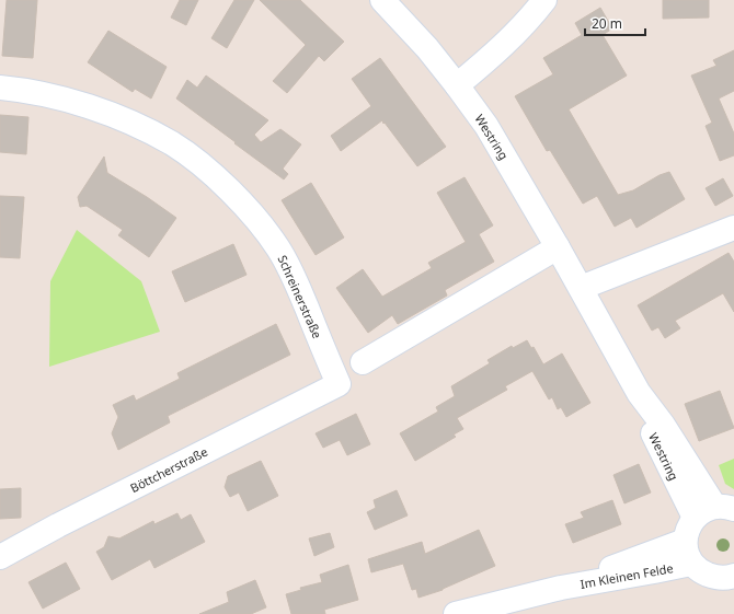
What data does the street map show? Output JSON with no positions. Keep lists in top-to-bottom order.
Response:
{
  "streets": {
    "street": [
      "Westring",
      "Schreinerstraße",
      "Böttcherstraße",
      "Im Kleinen Felde"
    ]
  },
  "crossings": [
    ["Schreinerstraße", "Böttcherstraße"]
  ],
  "scale_bar": "20 m"
}
